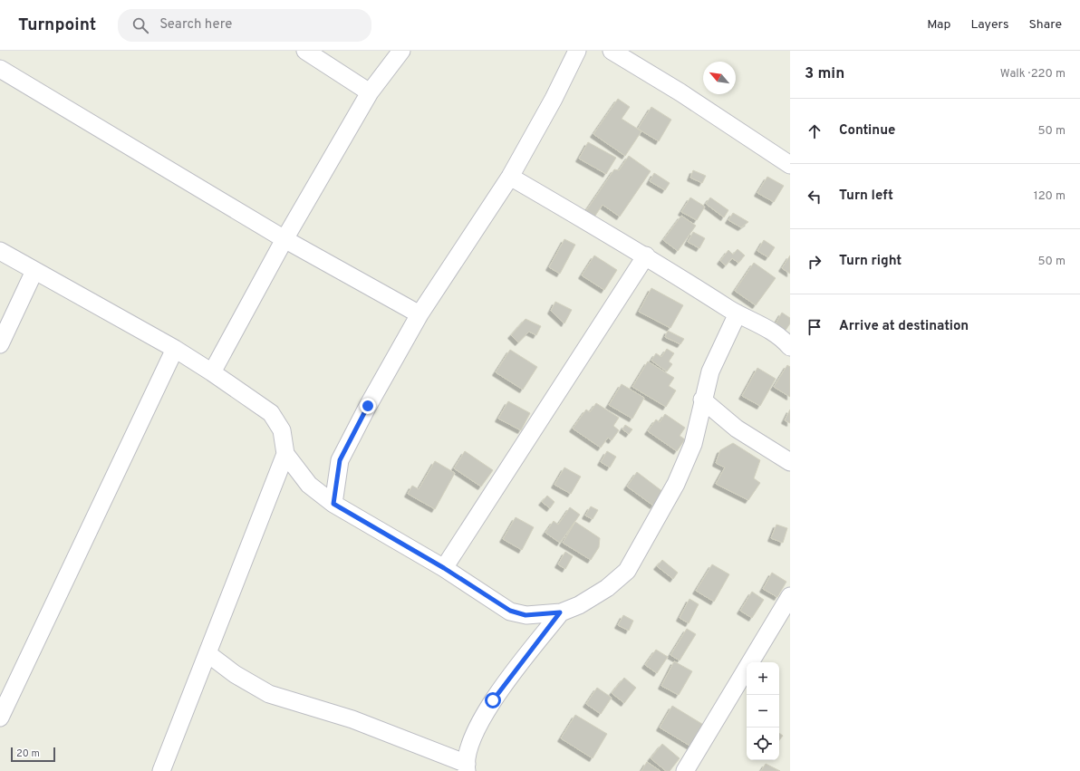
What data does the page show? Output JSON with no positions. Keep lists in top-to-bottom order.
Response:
{
  "scale_bar": "20 m",
  "north": "top left",
  "page": {
    "header": "Turnpoint",
    "search": "Search here",
    "nav": ["Map", "Layers", "Share"],
    "heading": ["3 min", "Walk · 220 m"],
    "list": [
      ["Continue", "50 m"],
      ["Turn left", "120 m"],
      ["Turn right", "50 m"],
      "Arrive at destination"
    ],
    "map_buttons": ["+", "−"],
    "scale": "20 m"
  }
}
